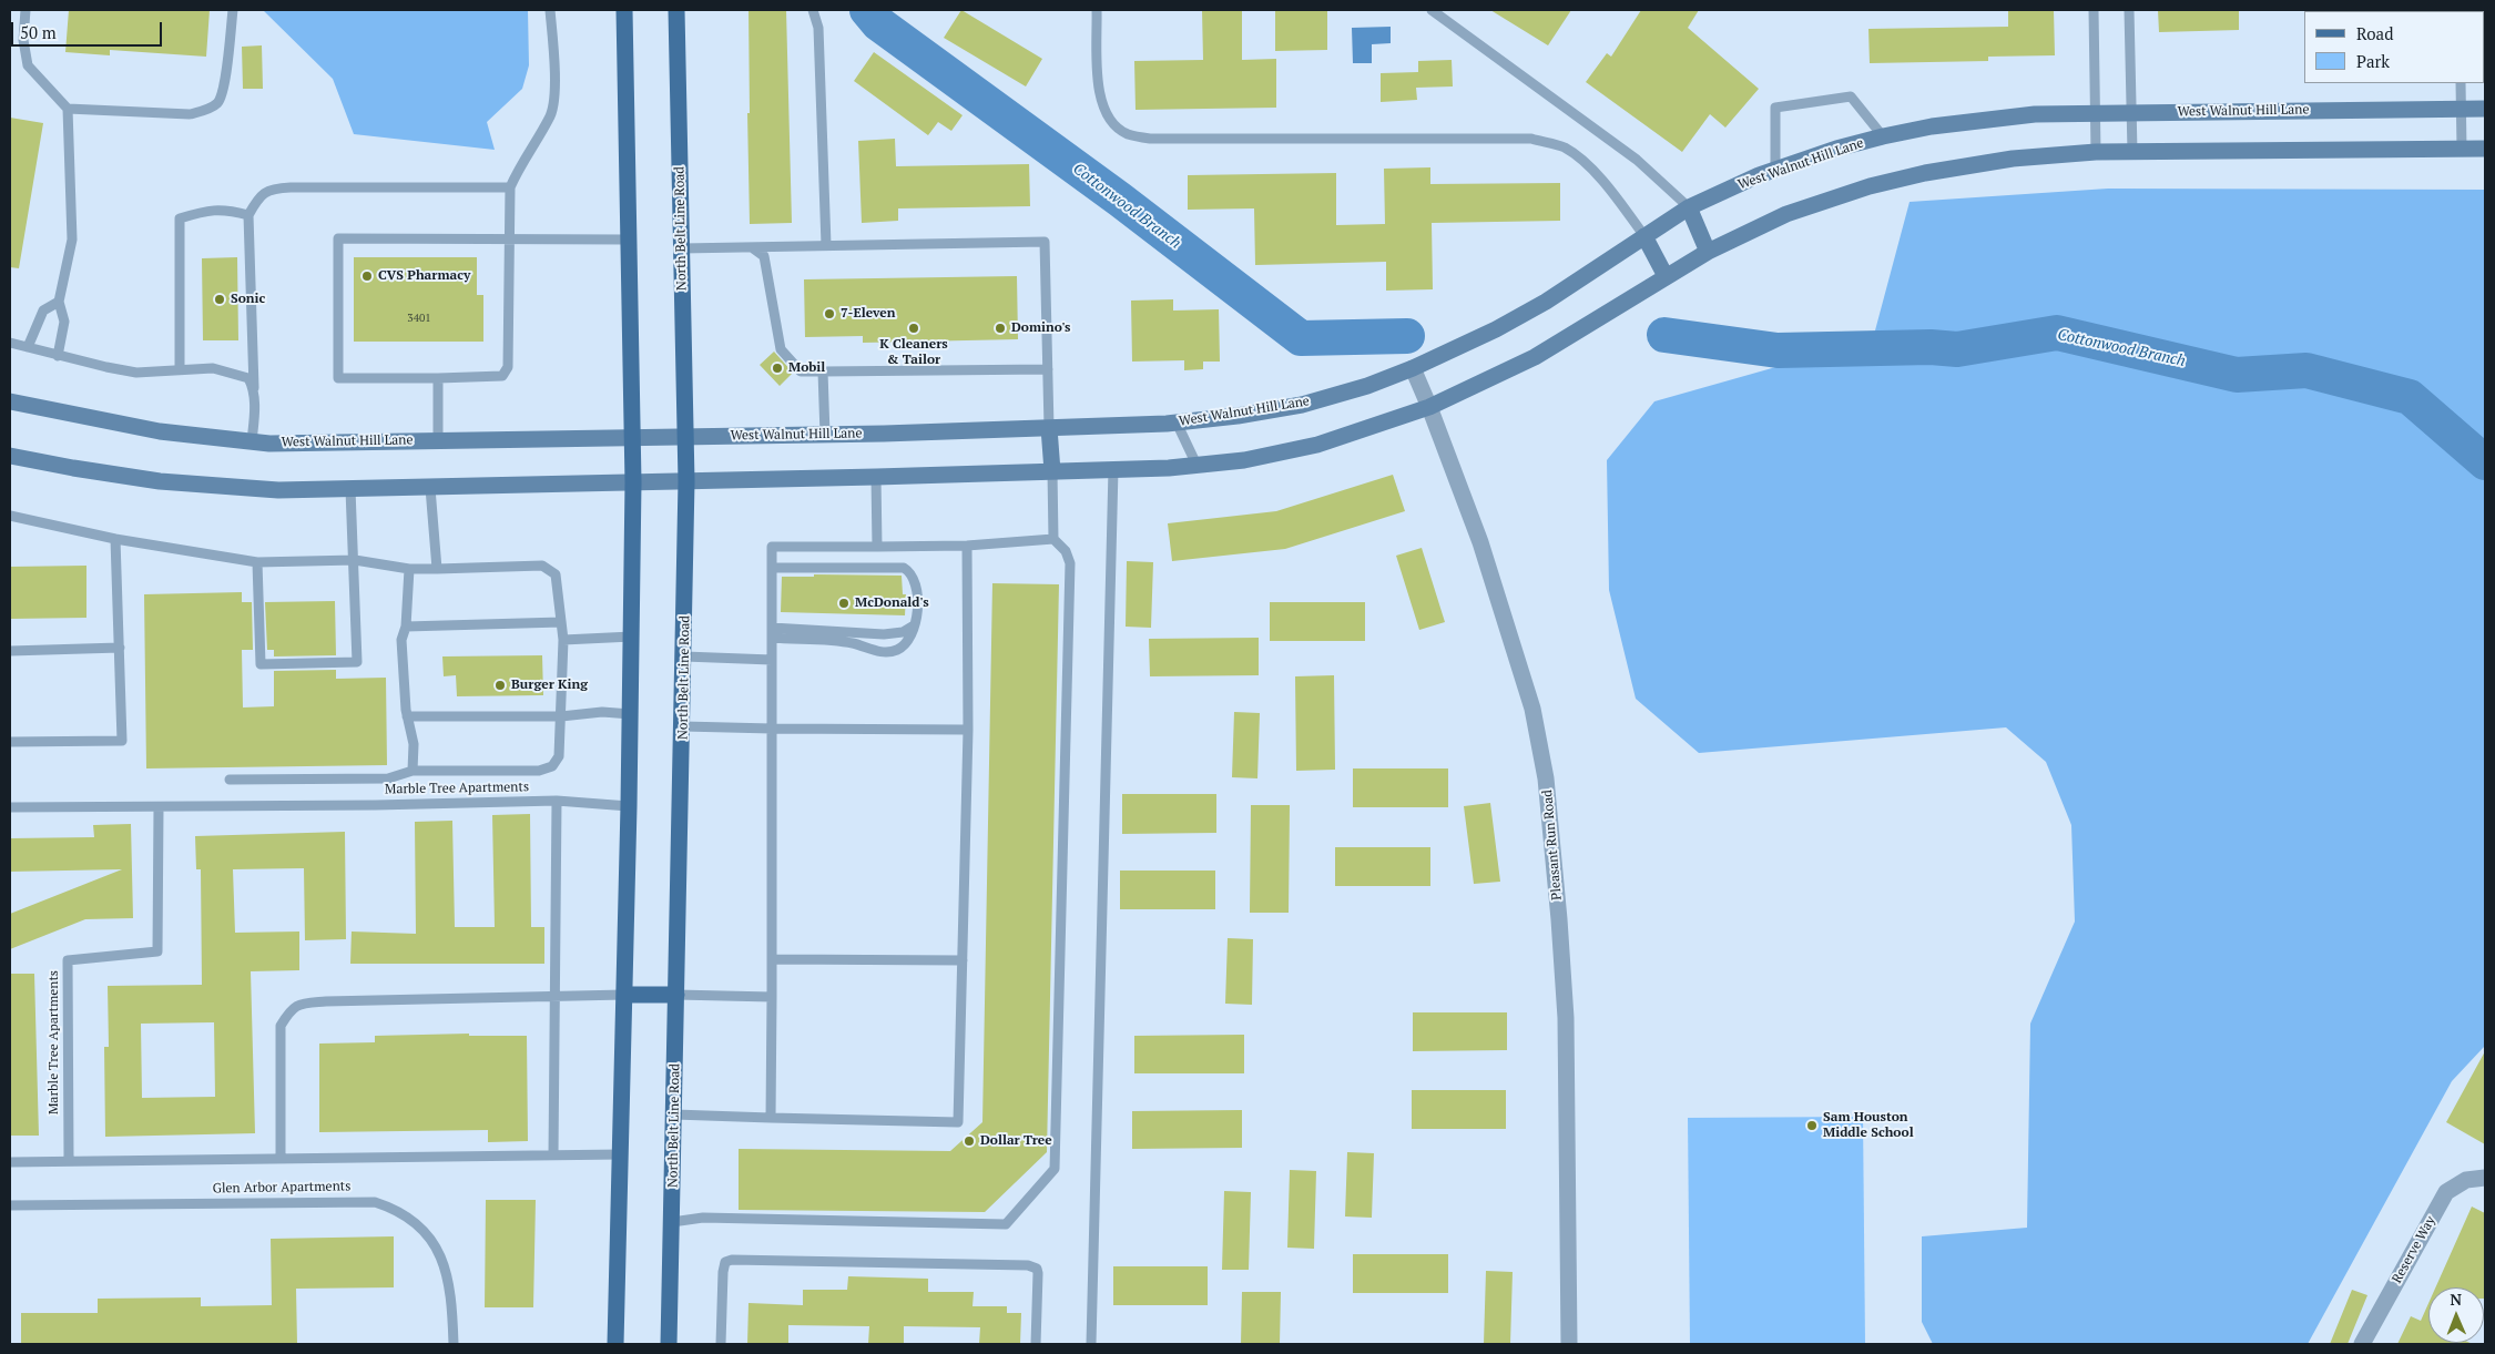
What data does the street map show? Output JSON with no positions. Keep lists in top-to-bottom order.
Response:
{
  "streets": {
    "main road": ["West Walnut Hill Lane", "North Belt Line Road"],
    "street": ["Pleasant Run Road", "Reserve Way"],
    "lane": ["Marble Tree Apartments", "Glen Arbor Apartments"]
  },
  "crossings": [
    ["West Walnut Hill Lane", "North Belt Line Road"],
    ["West Walnut Hill Lane", "Pleasant Run Road"]
  ],
  "water": ["Cottonwood Branch"],
  "places": [
    "CVS Pharmacy",
    "Sonic",
    "7-Eleven",
    "K Cleaners & Tailor",
    "Domino's",
    "Mobil",
    "McDonald's",
    "Burger King",
    "Sam Houston Middle School",
    "Dollar Tree"
  ],
  "house_numbers": ["3401"],
  "legend": ["Road", "Park"],
  "scale_bar": "50 m",
  "north": "top"
}
